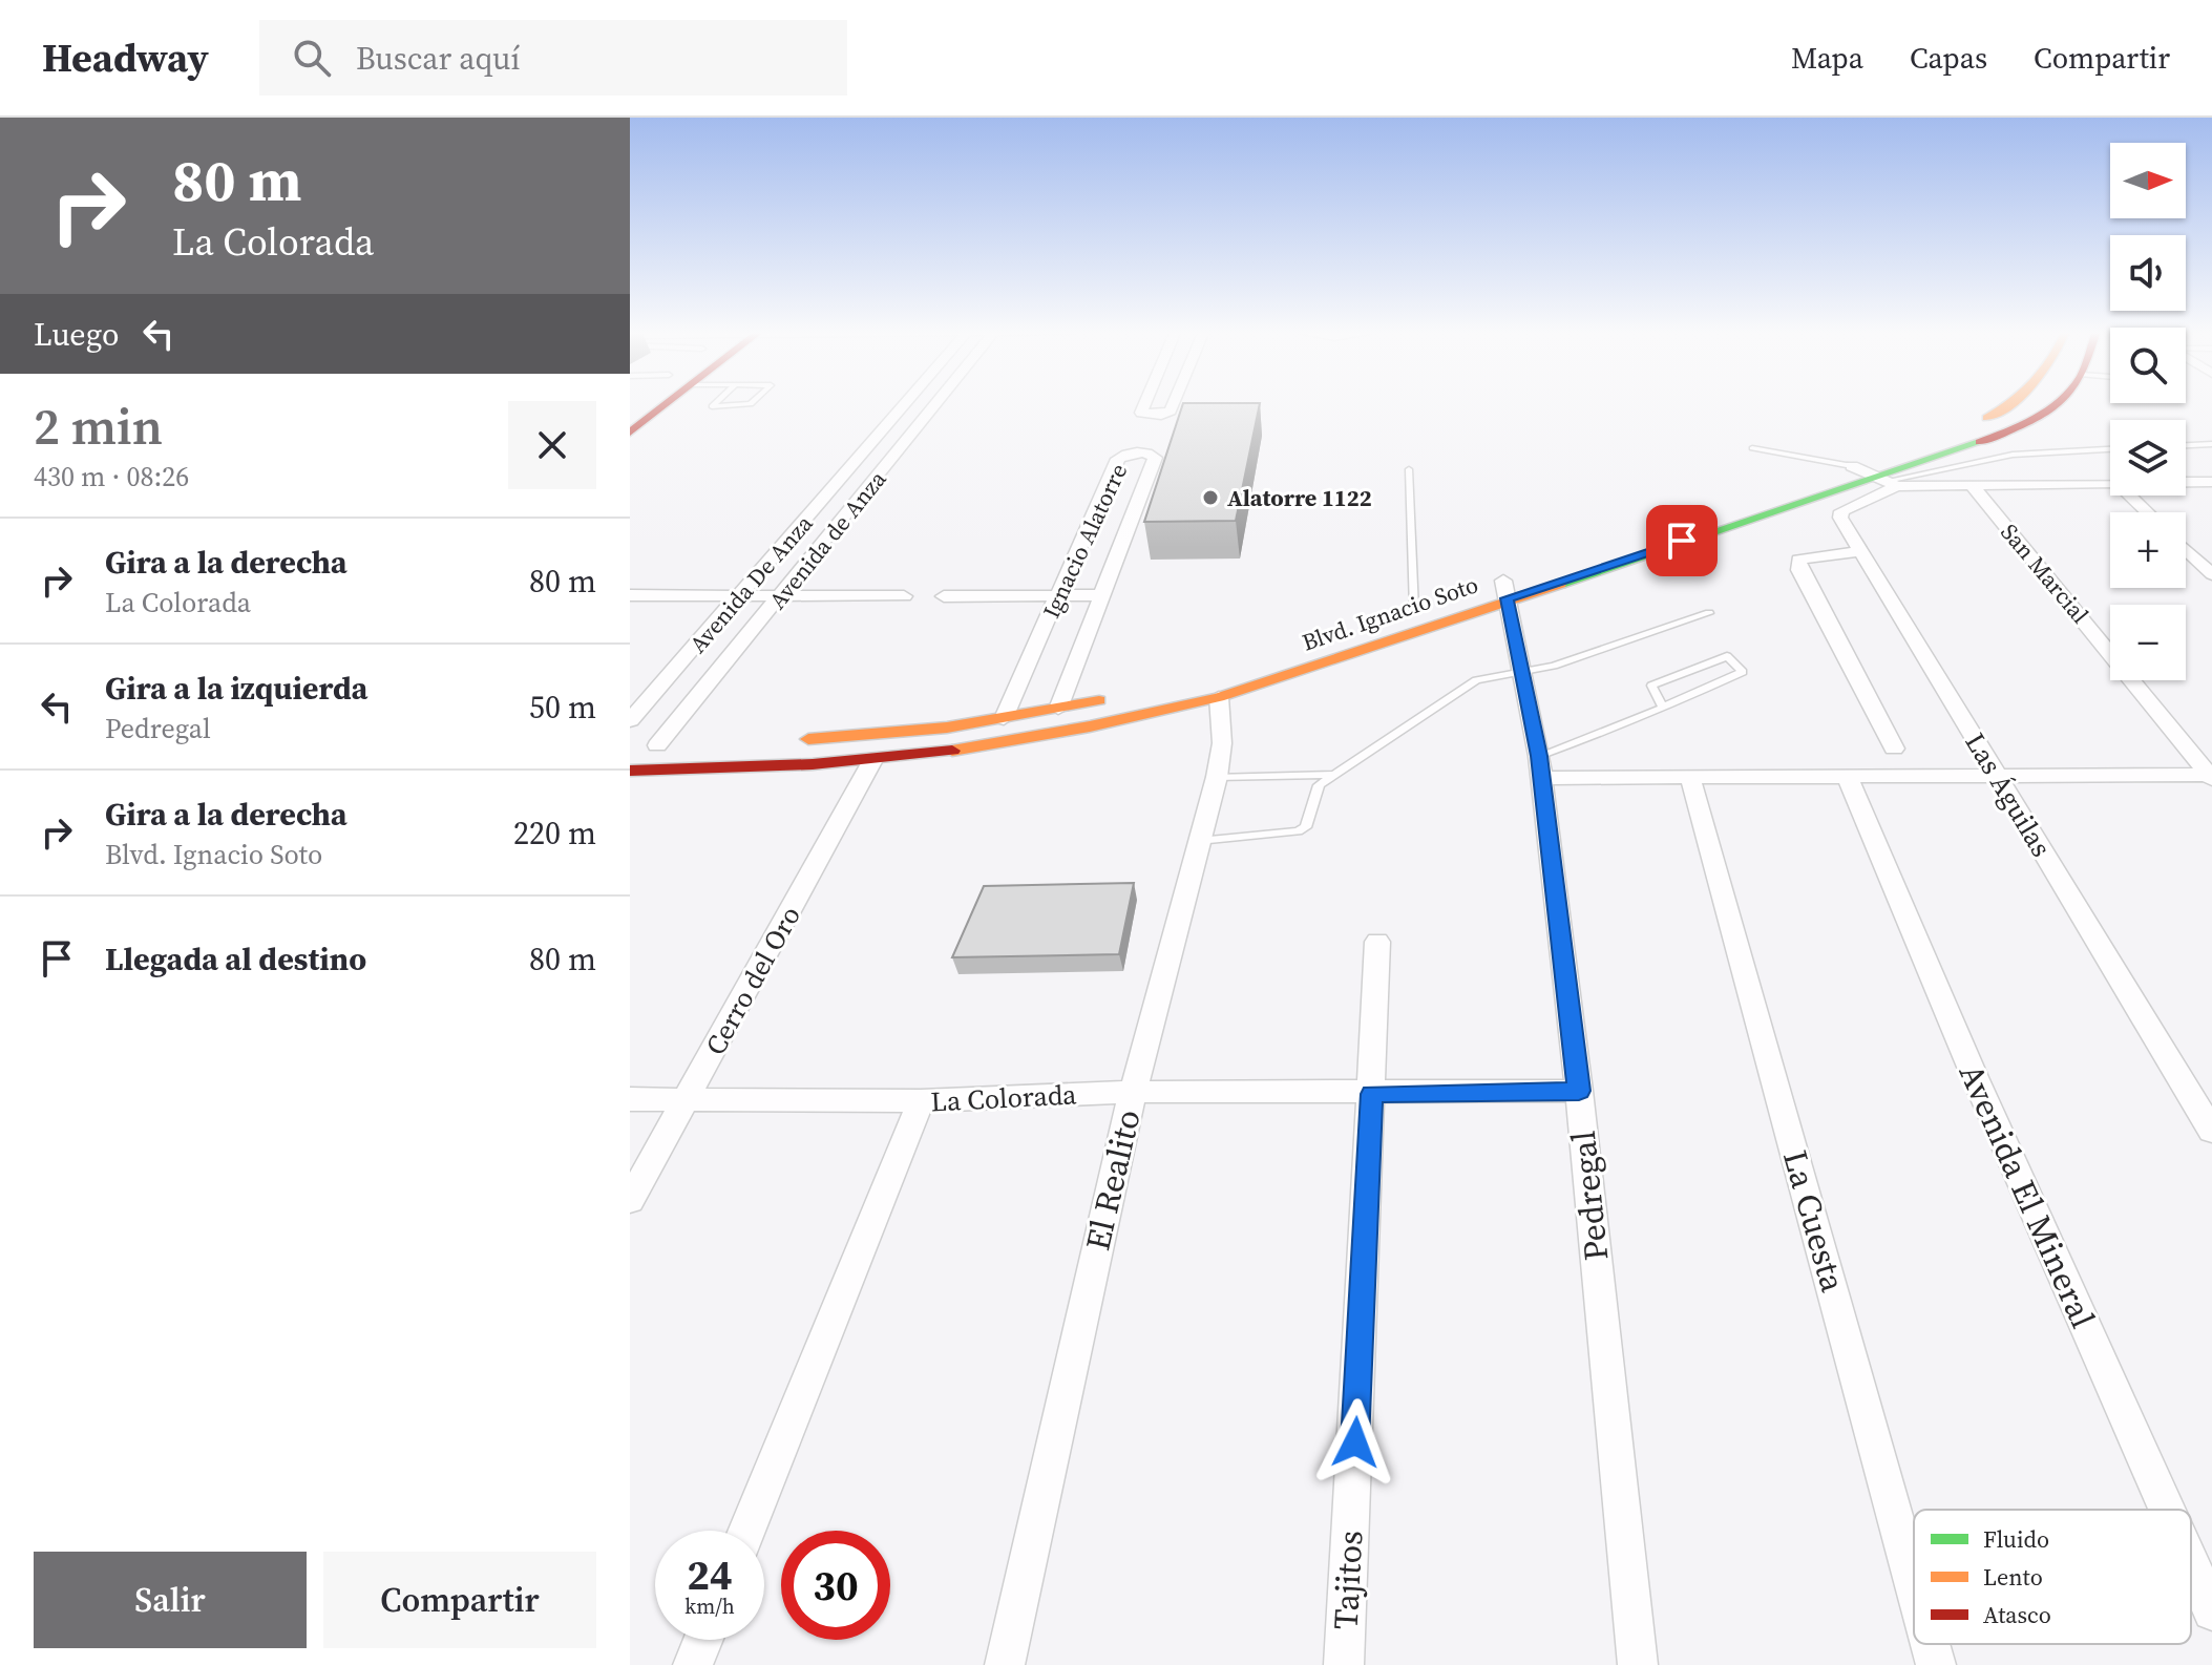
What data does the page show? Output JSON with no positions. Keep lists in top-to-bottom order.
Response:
{
  "streets": {
    "main road": ["Blvd. Ignacio Soto"],
    "street": [
      "Avenida de Anza",
      "Ignacio Alatorre",
      "San Marcial",
      "Avenida De Anza",
      "Las Águilas",
      "Cerro del Oro",
      "La Colorada",
      "El Realito",
      "Pedregal",
      "Avenida El Mineral",
      "La Cuesta",
      "Tajitos"
    ]
  },
  "crossings": [
    ["Blvd. Ignacio Soto", "Las Águilas"],
    ["Blvd. Ignacio Soto", "Cerro del Oro"],
    ["Blvd. Ignacio Soto", "El Realito"],
    ["Blvd. Ignacio Soto", "Pedregal"],
    ["Cerro del Oro", "La Colorada"],
    ["La Colorada", "El Realito"],
    ["La Colorada", "Pedregal"],
    ["La Colorada", "Tajitos"]
  ],
  "places": ["Alatorre 1122"],
  "legend": ["Fluido", "Lento", "Atasco"],
  "north": "right",
  "page": {
    "header": "Headway",
    "search": "Buscar aquí",
    "nav": ["Mapa", "Capas", "Compartir"],
    "turn": ["80 m", "La Colorada"],
    "map_buttons": ["+", "−"],
    "then": "Luego",
    "heading": ["2 min", "430 m · 08:26"],
    "list": [
      {
        "name": "Gira a la derecha",
        "note": "La Colorada",
        "value": "80 m"
      },
      {
        "name": "Gira a la izquierda",
        "note": "Pedregal",
        "value": "50 m"
      },
      {
        "name": "Gira a la derecha",
        "note": "Blvd. Ignacio Soto",
        "value": "220 m"
      },
      {
        "name": "Llegada al destino",
        "value": "80 m"
      }
    ],
    "speed": "24 km/h",
    "limit": "30",
    "buttons": ["Salir", "Compartir"]
  }
}
